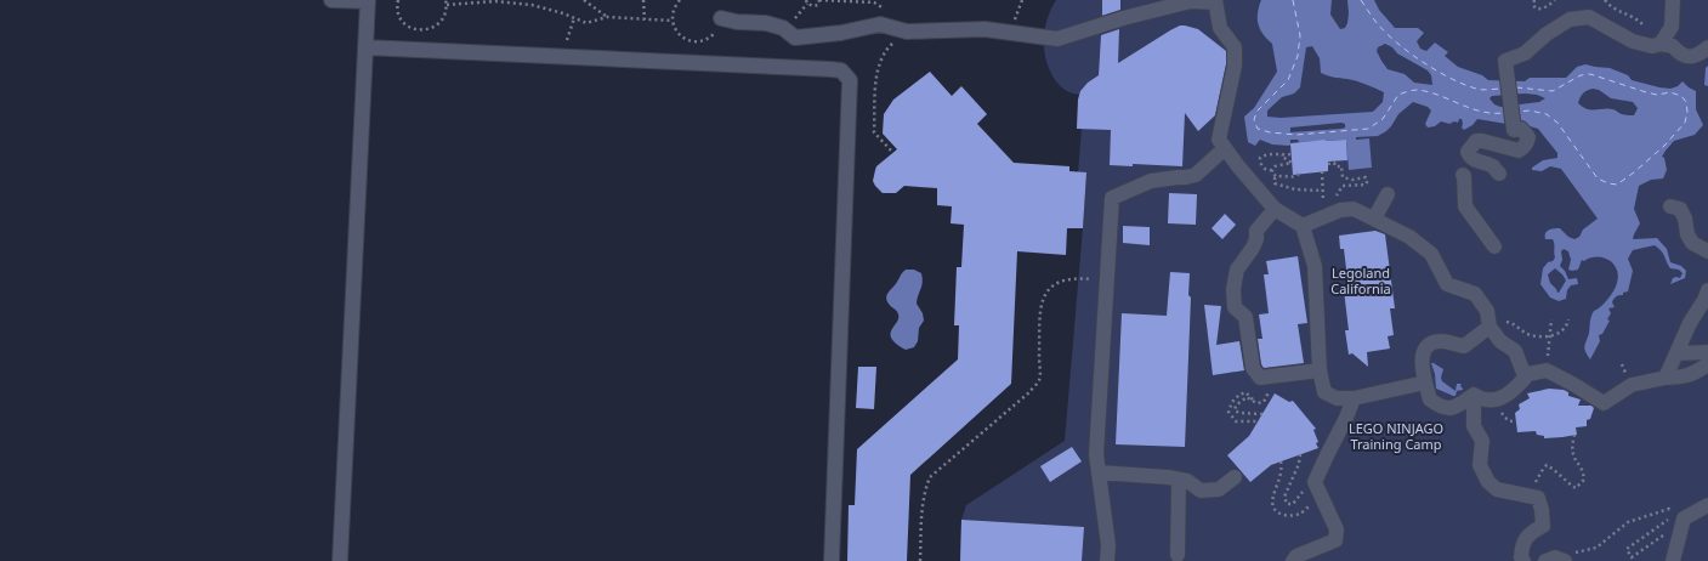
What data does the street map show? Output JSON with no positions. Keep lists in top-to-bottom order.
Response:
{
  "parks": ["Legoland California", "LEGO NINJAGO Training Camp"]
}
